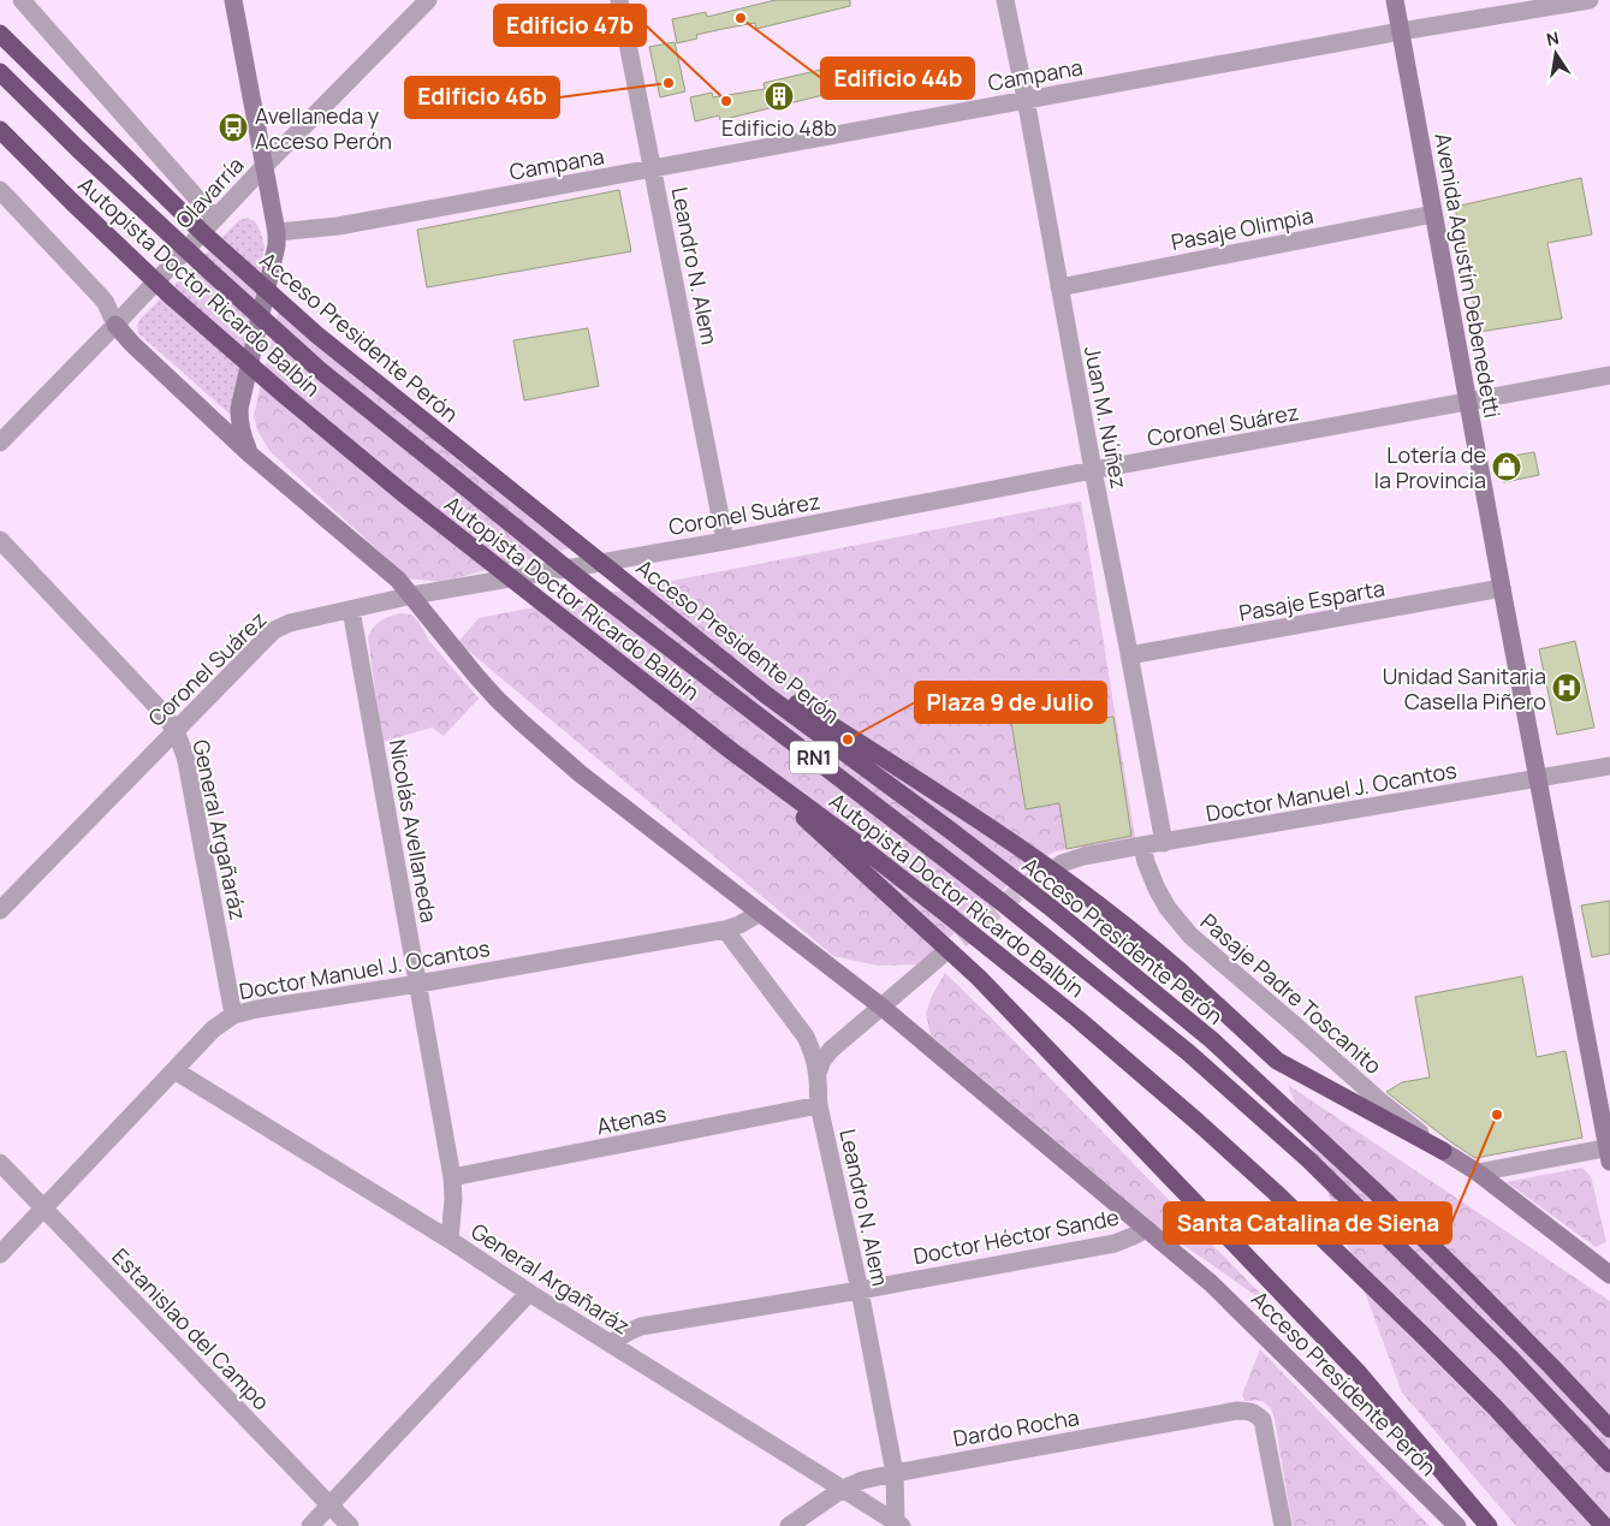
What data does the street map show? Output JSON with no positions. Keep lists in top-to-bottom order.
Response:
{
  "streets": {
    "highway": ["Autopista Doctor Ricardo Balbín", "Acceso Presidente Perón", "RN1"],
    "main road": ["Avenida Agustín Debenedetti"],
    "street": [
      "Campana",
      "Olavarría",
      "Pasaje Olimpia",
      "Leandro N. Alem",
      "Juan M. Núñez",
      "Coronel Suárez",
      "Pasaje Esparta",
      "Doctor Manuel J. Ocantos",
      "General Argañaráz",
      "Nicolás Avellaneda",
      "Pasaje Padre Toscanito",
      "Atenas",
      "Doctor Héctor Sande",
      "Estanislao del Campo",
      "Dardo Rocha"
    ]
  },
  "crossings": [
    ["Campana", "Leandro N. Alem"],
    ["Campana", "Avenida Agustín Debenedetti"],
    ["Campana", "Juan M. Núñez"],
    ["Olavarría", "Acceso Presidente Perón"],
    ["Pasaje Olimpia", "Avenida Agustín Debenedetti"],
    ["Pasaje Olimpia", "Juan M. Núñez"],
    ["Leandro N. Alem", "Coronel Suárez"],
    ["Leandro N. Alem", "Doctor Manuel J. Ocantos"],
    ["Leandro N. Alem", "General Argañaráz"],
    ["Leandro N. Alem", "Atenas"],
    ["Leandro N. Alem", "Doctor Héctor Sande"],
    ["Leandro N. Alem", "Dardo Rocha"],
    ["Avenida Agustín Debenedetti", "Coronel Suárez"],
    ["Avenida Agustín Debenedetti", "Pasaje Esparta"],
    ["Avenida Agustín Debenedetti", "Doctor Manuel J. Ocantos"],
    ["Acceso Presidente Perón", "Coronel Suárez"],
    ["Acceso Presidente Perón", "Doctor Manuel J. Ocantos"],
    ["Acceso Presidente Perón", "Doctor Héctor Sande"],
    ["Juan M. Núñez", "Coronel Suárez"],
    ["Juan M. Núñez", "Pasaje Esparta"],
    ["Juan M. Núñez", "Doctor Manuel J. Ocantos"],
    ["Coronel Suárez", "General Argañaráz"],
    ["Coronel Suárez", "Nicolás Avellaneda"],
    ["Doctor Manuel J. Ocantos", "General Argañaráz"],
    ["Doctor Manuel J. Ocantos", "Nicolás Avellaneda"],
    ["Doctor Manuel J. Ocantos", "Pasaje Padre Toscanito"],
    ["Doctor Manuel J. Ocantos", "Estanislao del Campo"],
    ["General Argañaráz", "Nicolás Avellaneda"],
    ["General Argañaráz", "Doctor Héctor Sande"],
    ["General Argañaráz", "Dardo Rocha"],
    ["Nicolás Avellaneda", "Atenas"]
  ],
  "places": {
    "other": [
      "Edificio 44b",
      "Edificio 46b",
      "Edificio 47b",
      "Plaza 9 de Julio",
      "Santa Catalina de Siena"
    ],
    "building": ["Edificio 48b"],
    "bus stop": ["Avellaneda y Acceso Perón"],
    "shop": ["Lotería de la Provincia"],
    "hospital": ["Unidad Sanitaria Casella Piñero"]
  },
  "north": "top"
}
